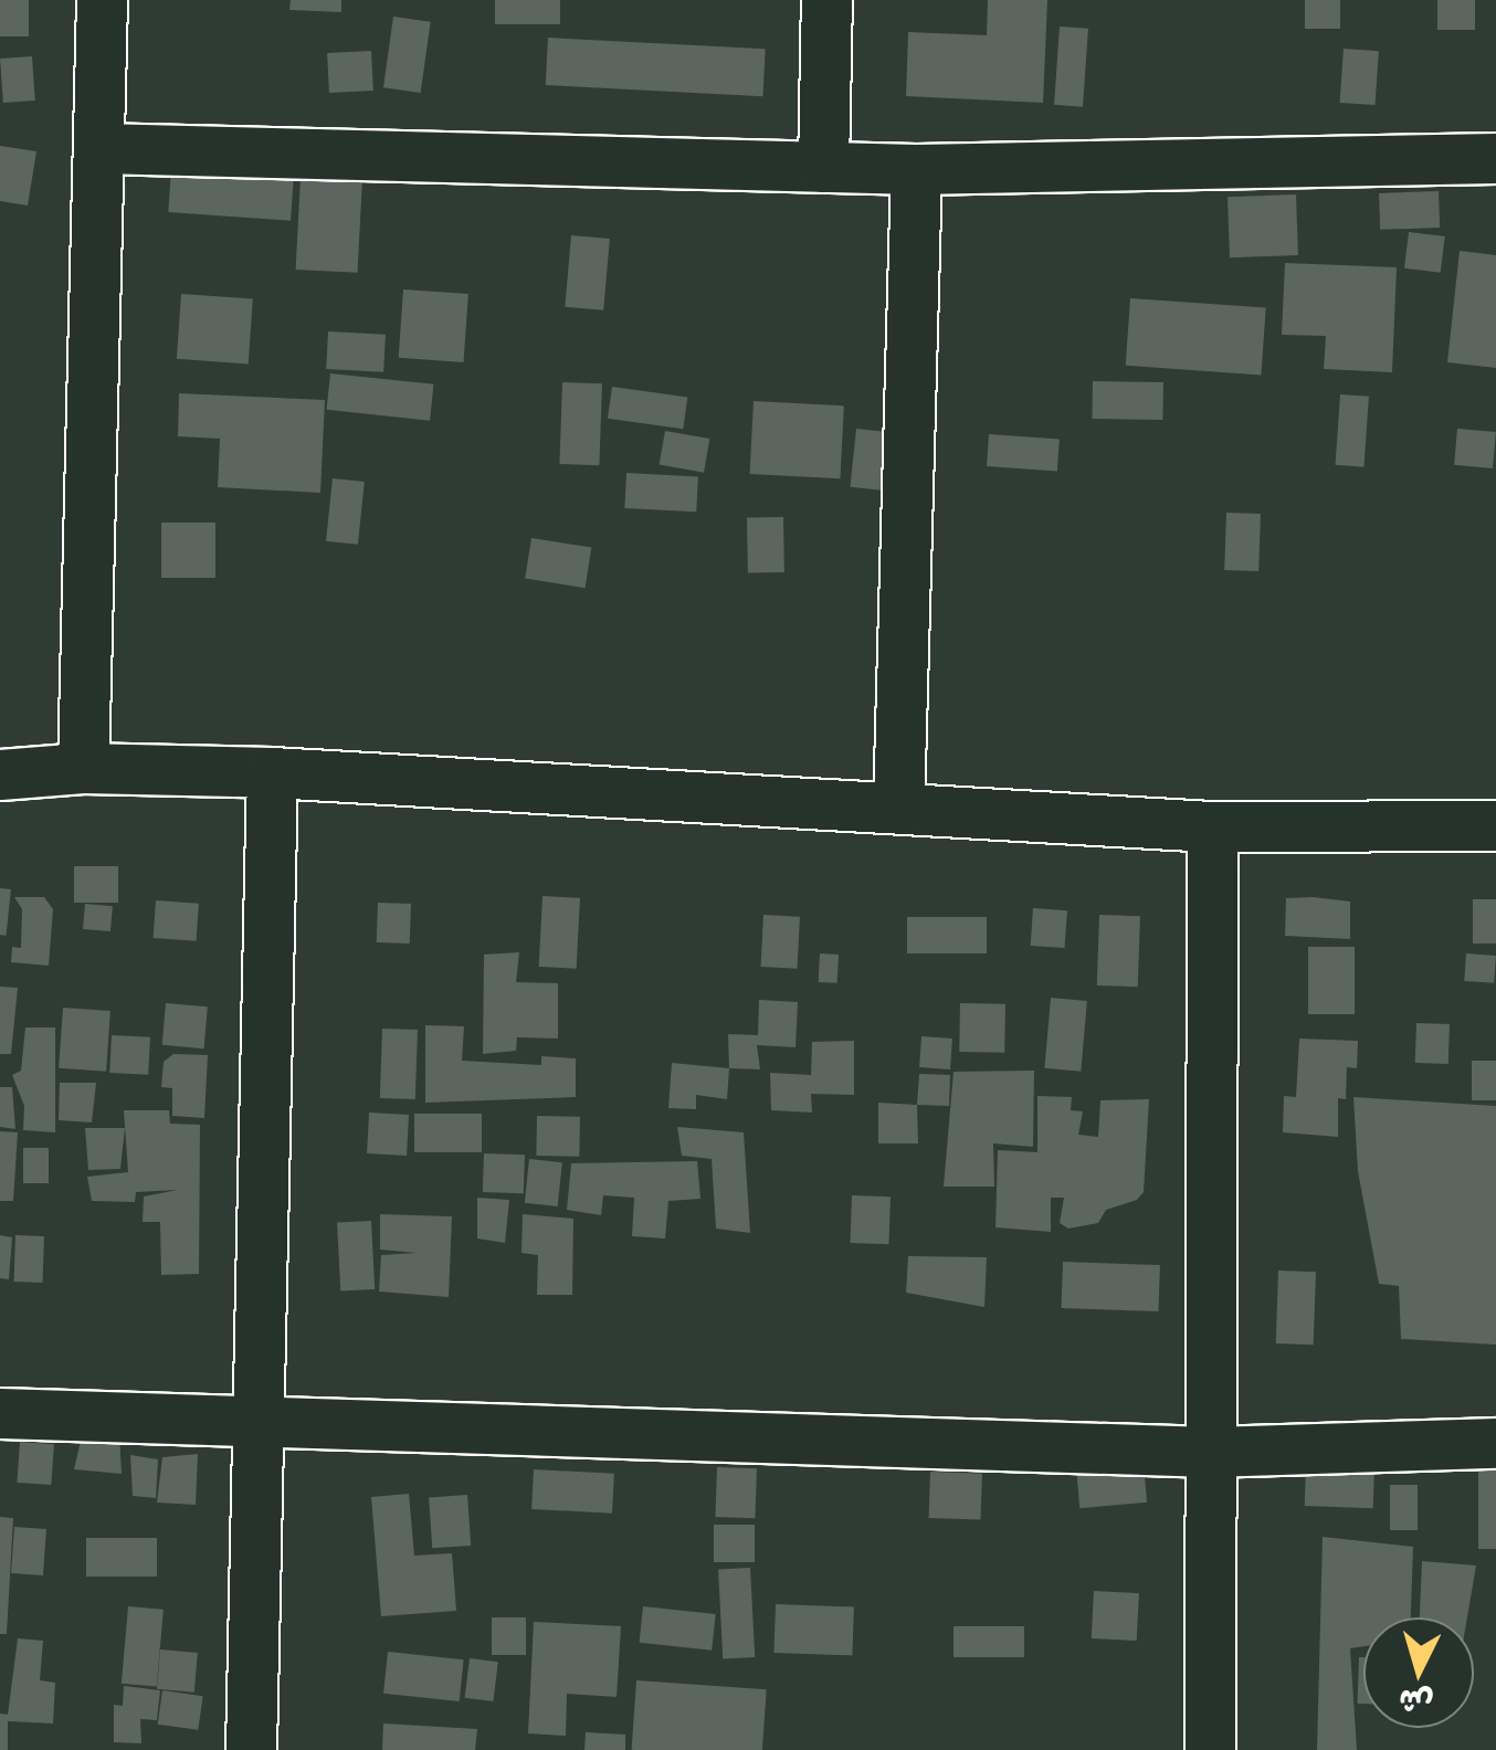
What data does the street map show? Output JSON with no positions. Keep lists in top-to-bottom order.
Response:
{
  "north": "bottom"
}
